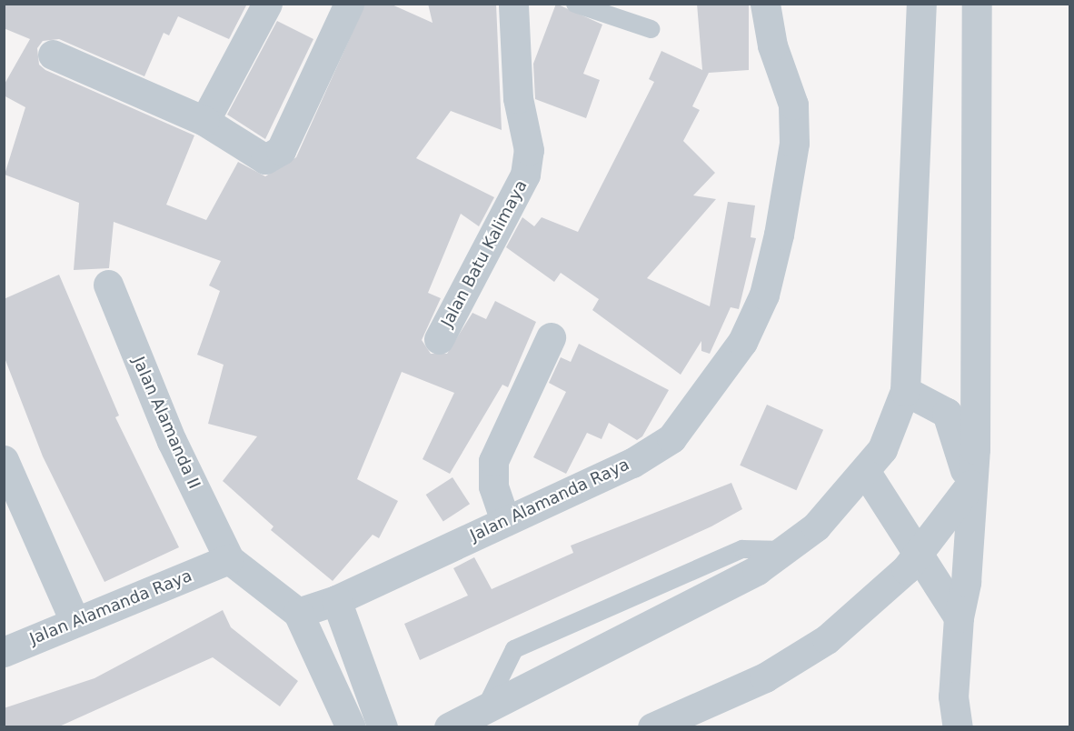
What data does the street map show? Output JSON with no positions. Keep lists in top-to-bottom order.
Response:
{
  "streets": {
    "street": ["Jalan Batu Kalimaya", "Jalan Alamanda II", "Jalan Alamanda Raya"]
  },
  "crossings": [
    ["Jalan Alamanda II", "Jalan Alamanda Raya"]
  ]
}
